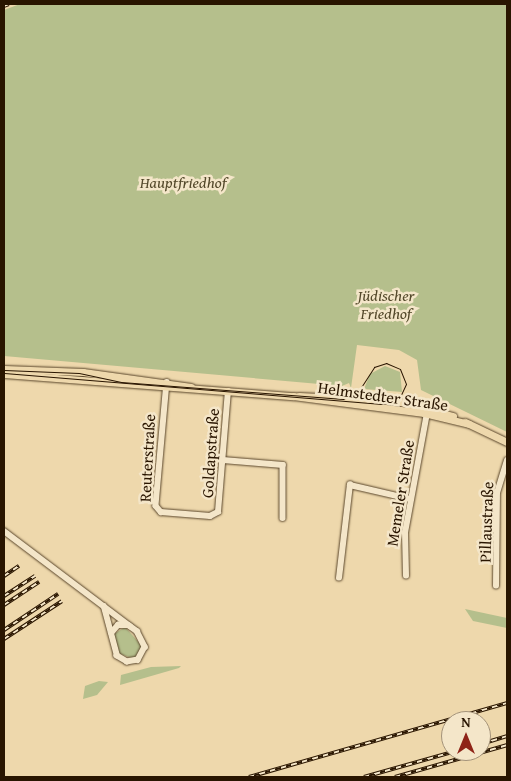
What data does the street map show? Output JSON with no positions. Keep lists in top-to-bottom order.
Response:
{
  "streets": {
    "main road": ["Helmstedter Straße"],
    "street": [
      "Goldapstraße",
      "Reuterstraße",
      "Memeler Straße",
      "Pillaustraße"
    ]
  },
  "crossings": [
    ["Helmstedter Straße", "Goldapstraße"],
    ["Helmstedter Straße", "Reuterstraße"],
    ["Helmstedter Straße", "Memeler Straße"],
    ["Goldapstraße", "Reuterstraße"]
  ],
  "parks": ["Hauptfriedhof", "Jüdischer Friedhof"],
  "north": "top"
}
